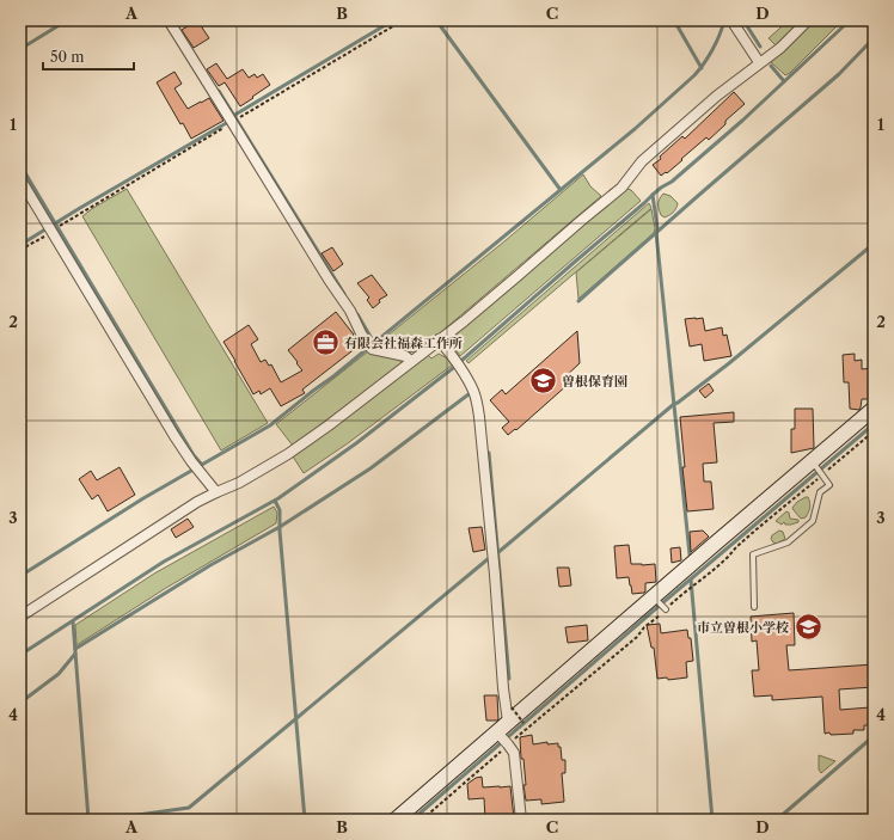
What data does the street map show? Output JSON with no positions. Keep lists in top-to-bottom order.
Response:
{
  "places": {
    "office": ["有限会社福森工作所"],
    "school or university": ["曽根保育園", "市立曽根小学校"]
  },
  "scale_bar": "50 m",
  "grid": {
    "columns": [
      "A",
      "B",
      "C",
      "D"
    ],
    "rows": [
      "1",
      "2",
      "3",
      "4"
    ]
  }
}
